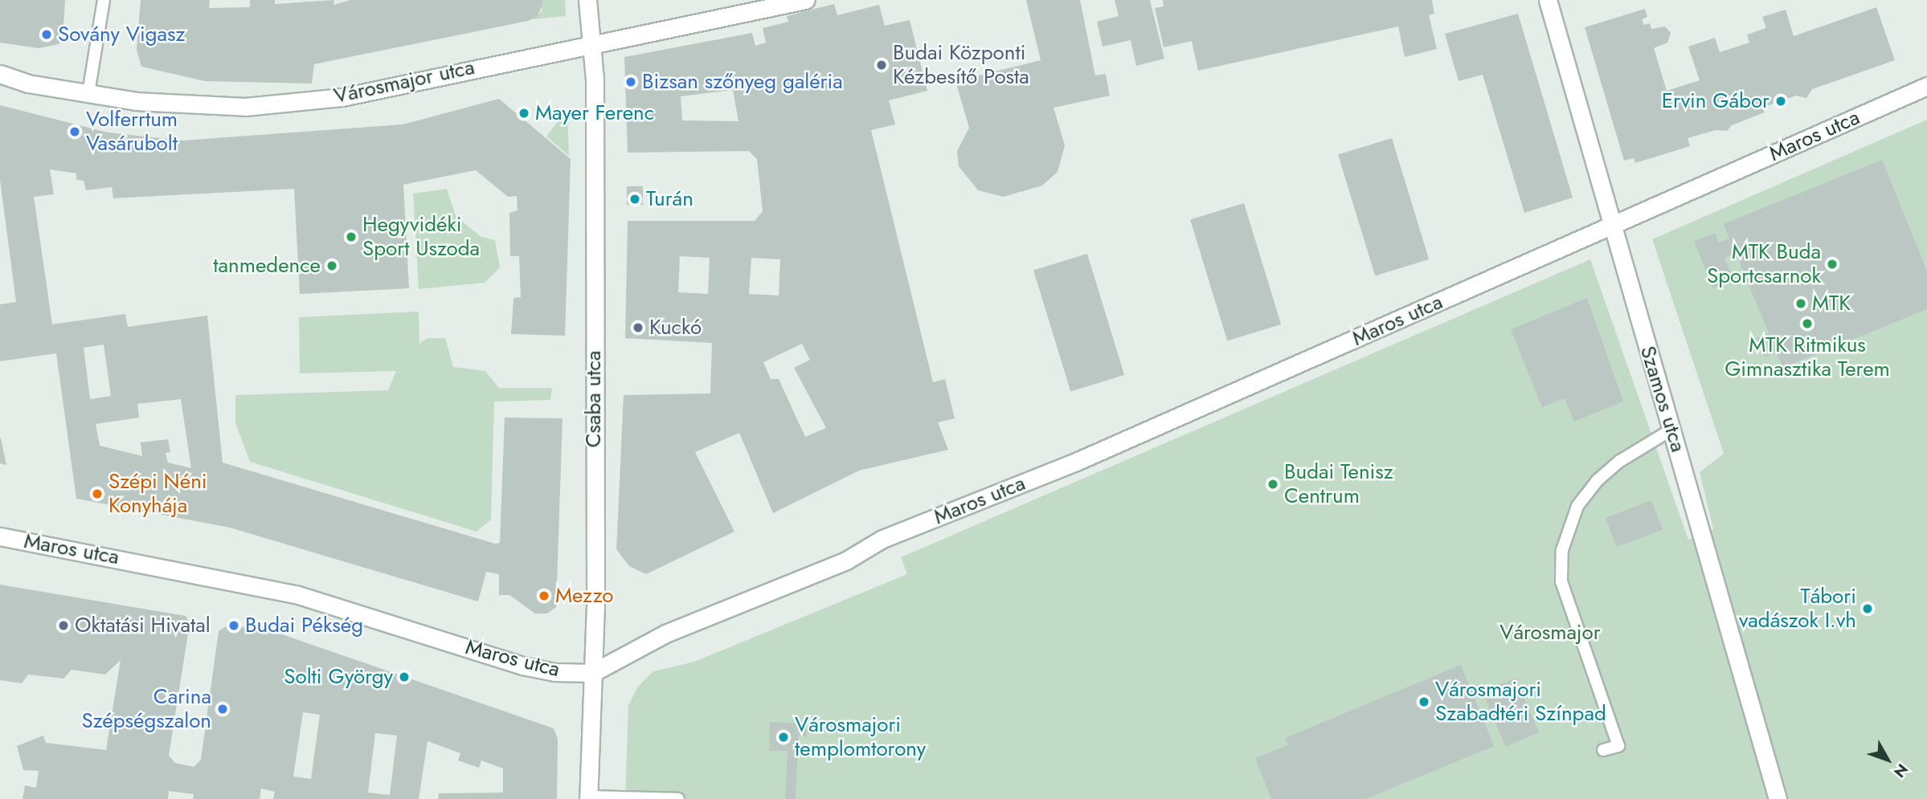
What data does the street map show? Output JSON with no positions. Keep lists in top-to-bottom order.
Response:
{
  "streets": {
    "street": [
      "Városmajor utca",
      "Maros utca",
      "Csaba utca",
      "Szamos utca"
    ]
  },
  "crossings": [
    ["Városmajor utca", "Csaba utca"],
    ["Maros utca", "Csaba utca"],
    ["Maros utca", "Szamos utca"]
  ],
  "parks": ["Városmajor"],
  "places": [
    "Sovány Vigasz",
    "Budai Központi Kézbesítő Posta",
    "Bizsan szőnyeg galéria",
    "Ervin Gábor",
    "Mayer Ferenc",
    "Volferrtum Vasárubolt",
    "Turán",
    "Hegyvidéki Sport Uszoda",
    "MTK Buda Sportcsarnok",
    "tanmedence",
    "MTK",
    "MTK Ritmikus Gimnasztika Terem",
    "Kuckó",
    "Budai Tenisz Centrum",
    "Szépi Néni Konyhája",
    "Mezzo",
    "Tábori vadászok I.vh",
    "Oktatási Hivatal",
    "Budai Pékség",
    "Solti György",
    "Városmajori Szabadtéri Színpad",
    "Carina Szépségszalon",
    "Városmajori templomtorony"
  ],
  "north": "bottom right"
}
